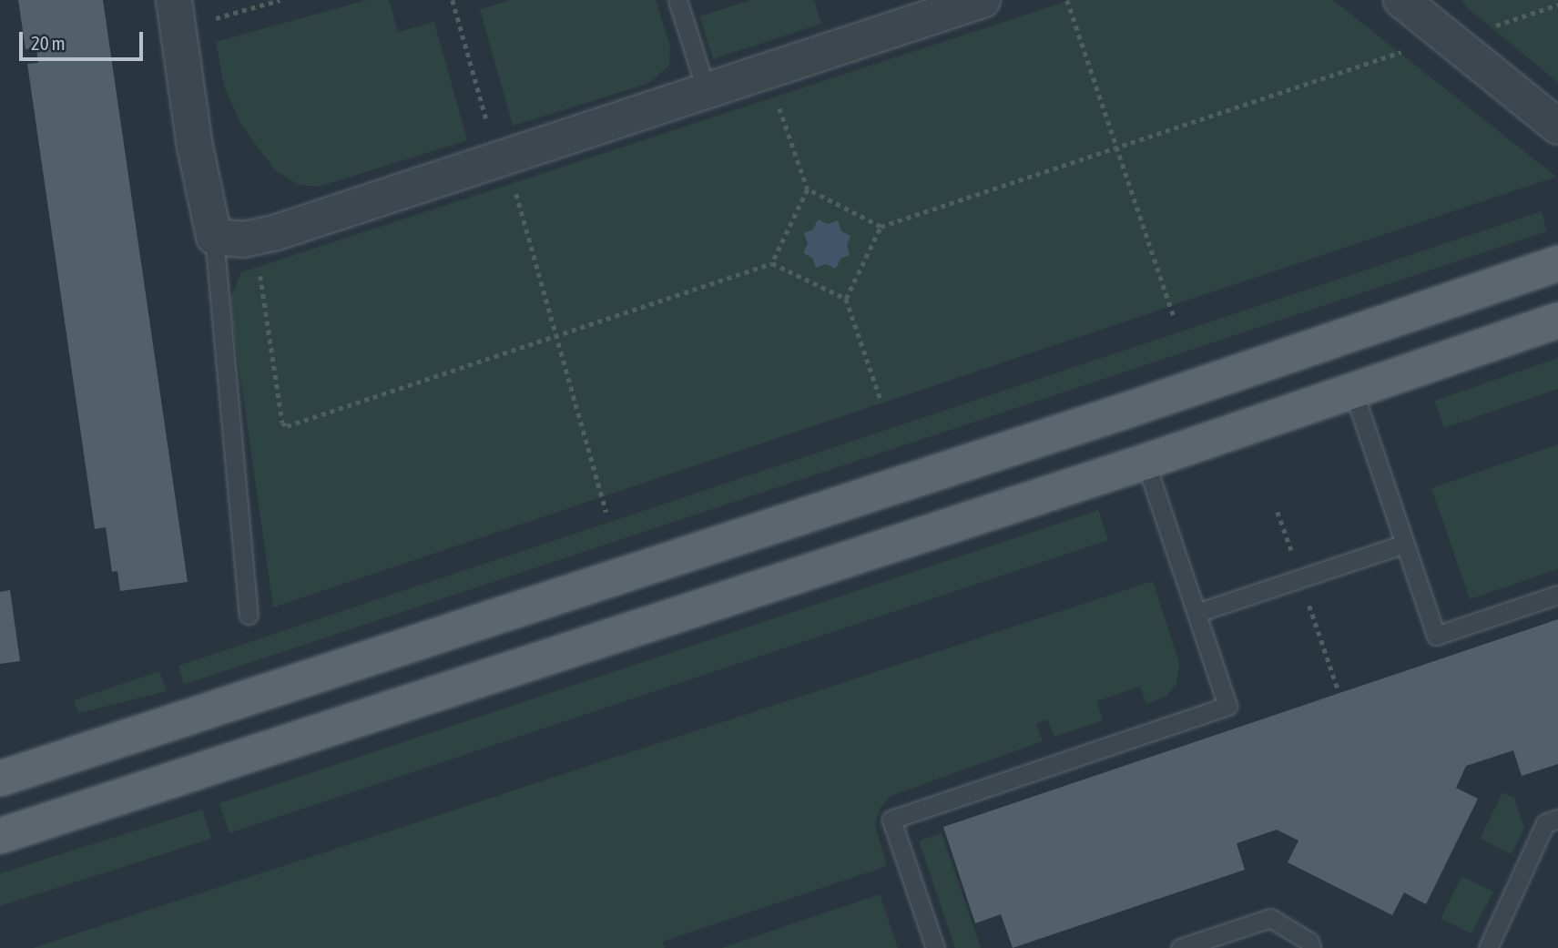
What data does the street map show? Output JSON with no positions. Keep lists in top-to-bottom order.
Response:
{
  "scale_bar": "20 m"
}
